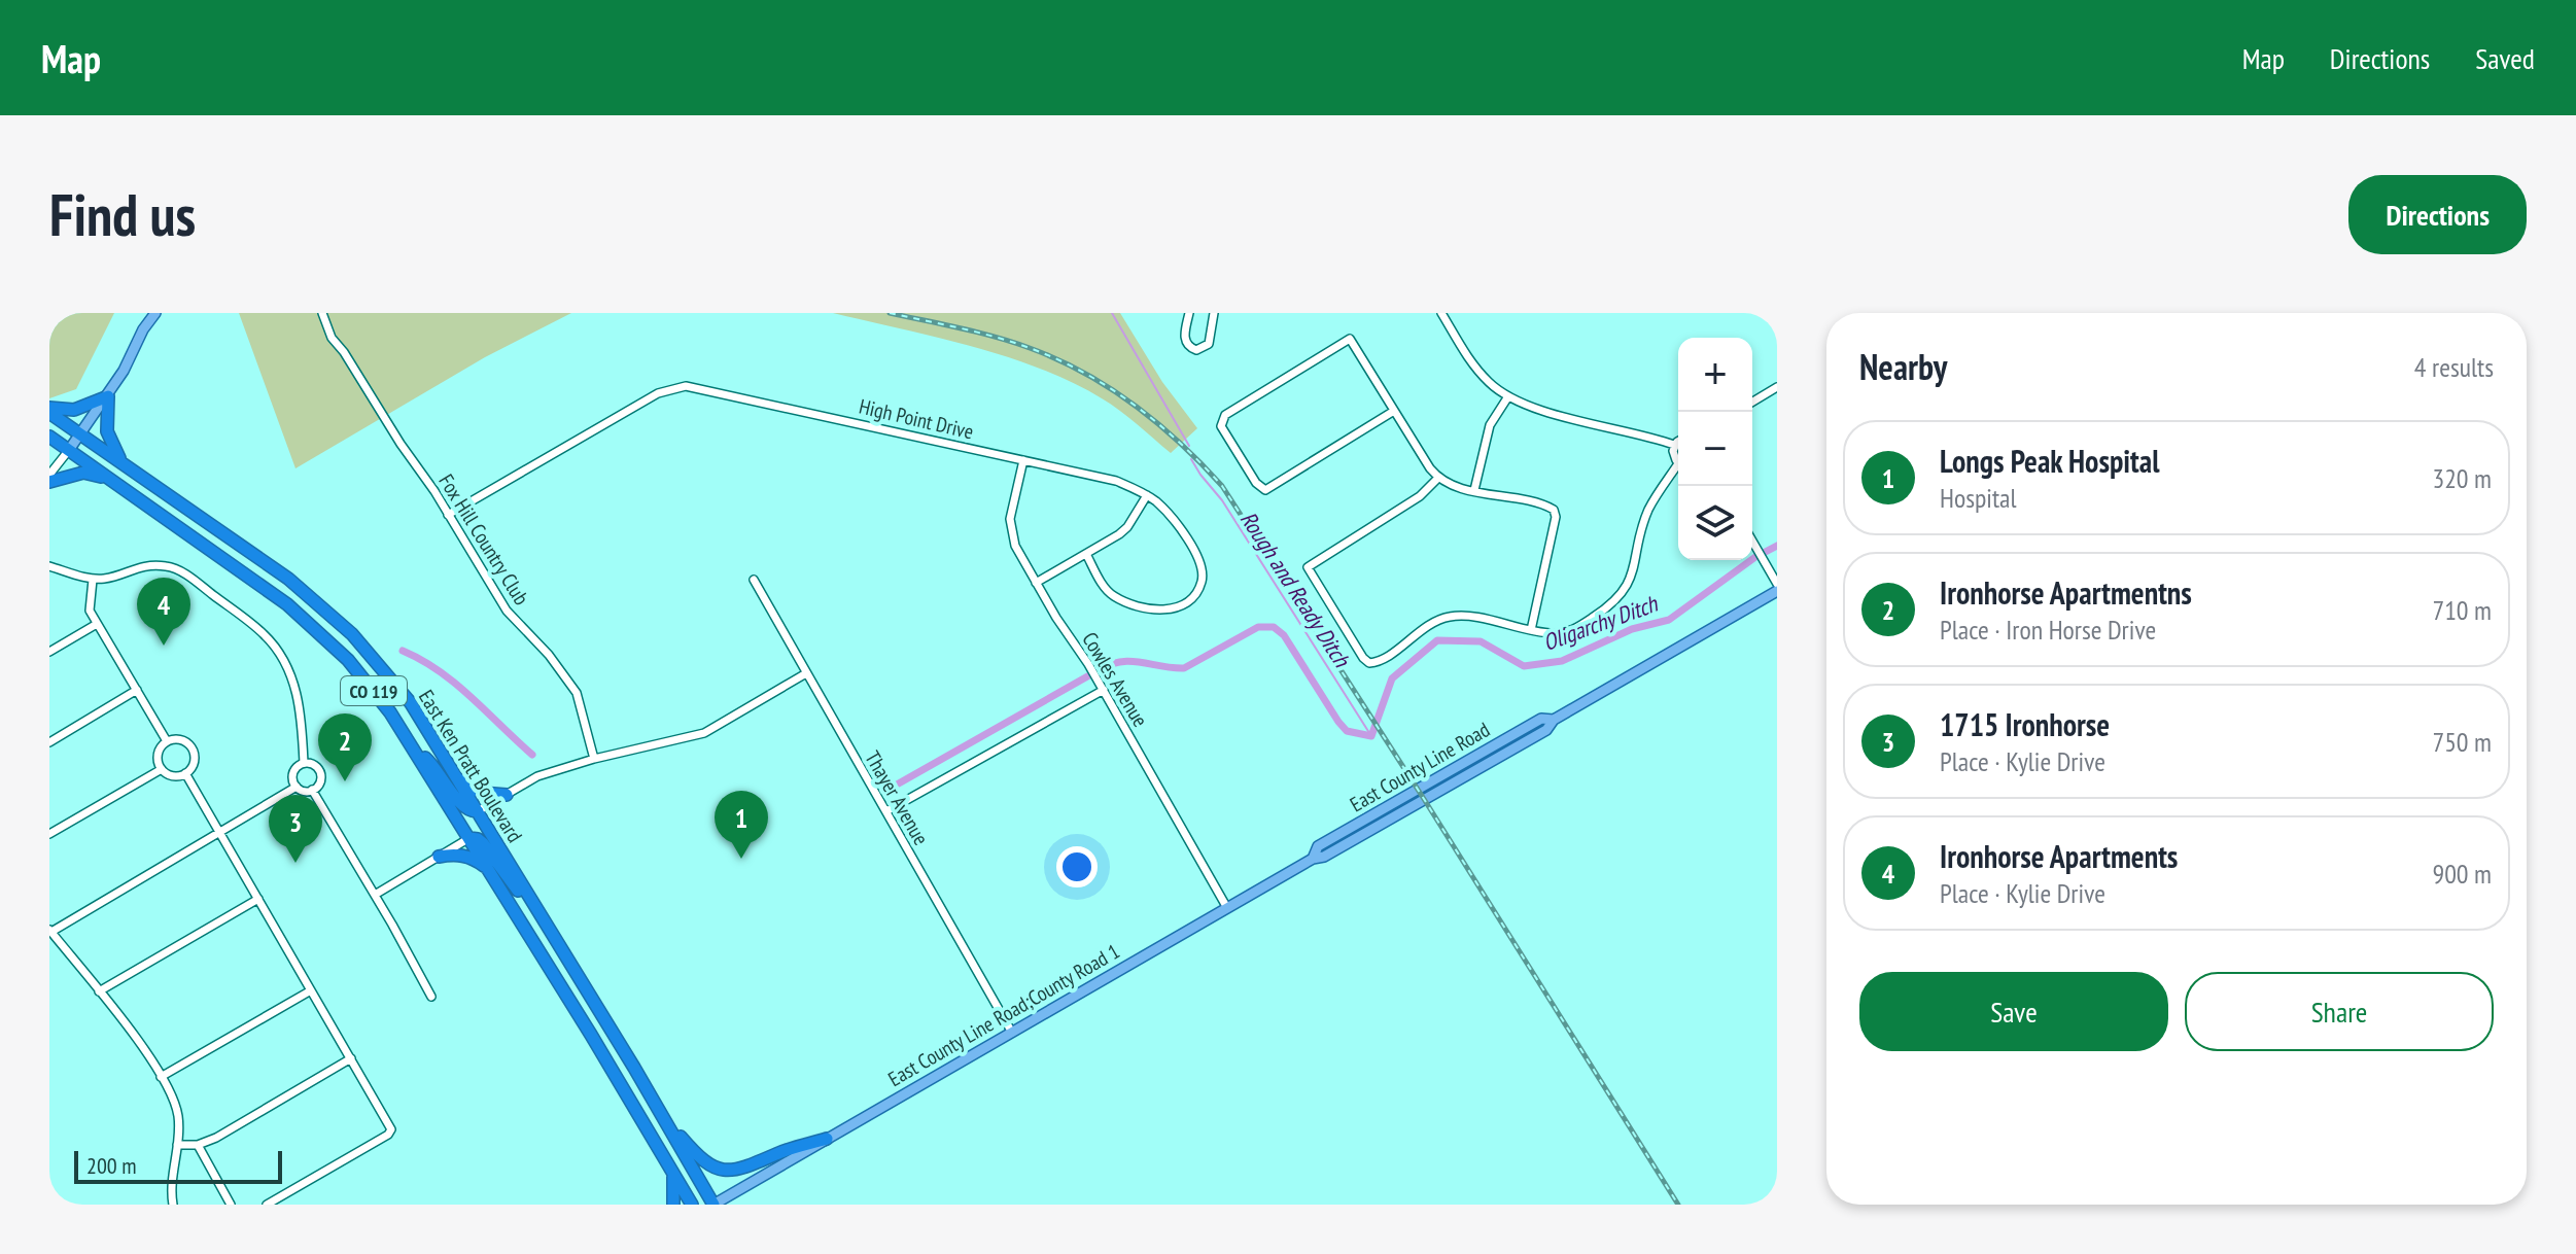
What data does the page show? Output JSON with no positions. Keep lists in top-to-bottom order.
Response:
{
  "streets": {
    "highway": ["CO 119", "East Ken Pratt Boulevard"],
    "main road": ["East County Line Road;County Road 1"],
    "street": [
      "High Point Drive",
      "Fox Hill Country Club",
      "Cowles Avenue",
      "Thayer Avenue"
    ]
  },
  "crossings": [
    ["High Point Drive", "Fox Hill Country Club"],
    ["High Point Drive", "Cowles Avenue"],
    ["Cowles Avenue", "East County Line Road;County Road 1"],
    ["East Ken Pratt Boulevard", "East County Line Road;County Road 1"],
    ["Thayer Avenue", "East County Line Road;County Road 1"]
  ],
  "water": ["Rough and Ready Ditch", "Oligarchy Ditch"],
  "scale_bar": "200 m",
  "page": {
    "header": "Map",
    "nav": ["Map", "Directions", "Saved"],
    "buttons": [
      "Directions",
      ["Save", "Share"]
    ],
    "title": "Find us",
    "heading": ["Nearby", "4 results"],
    "map_buttons": ["+", "−"],
    "list": [
      {
        "mark": "1",
        "name": "Longs Peak Hospital",
        "note": "Hospital",
        "value": "320 m"
      },
      {
        "mark": "2",
        "name": "Ironhorse Apartmentns",
        "note": "Place · Iron Horse Drive",
        "value": "710 m"
      },
      {
        "mark": "3",
        "name": "1715 Ironhorse",
        "note": "Place · Kylie Drive",
        "value": "750 m"
      },
      {
        "mark": "4",
        "name": "Ironhorse Apartments",
        "note": "Place · Kylie Drive",
        "value": "900 m"
      }
    ],
    "pins": [
      "4",
      "2",
      "1",
      "3"
    ],
    "scale": "200 m"
  }
}
